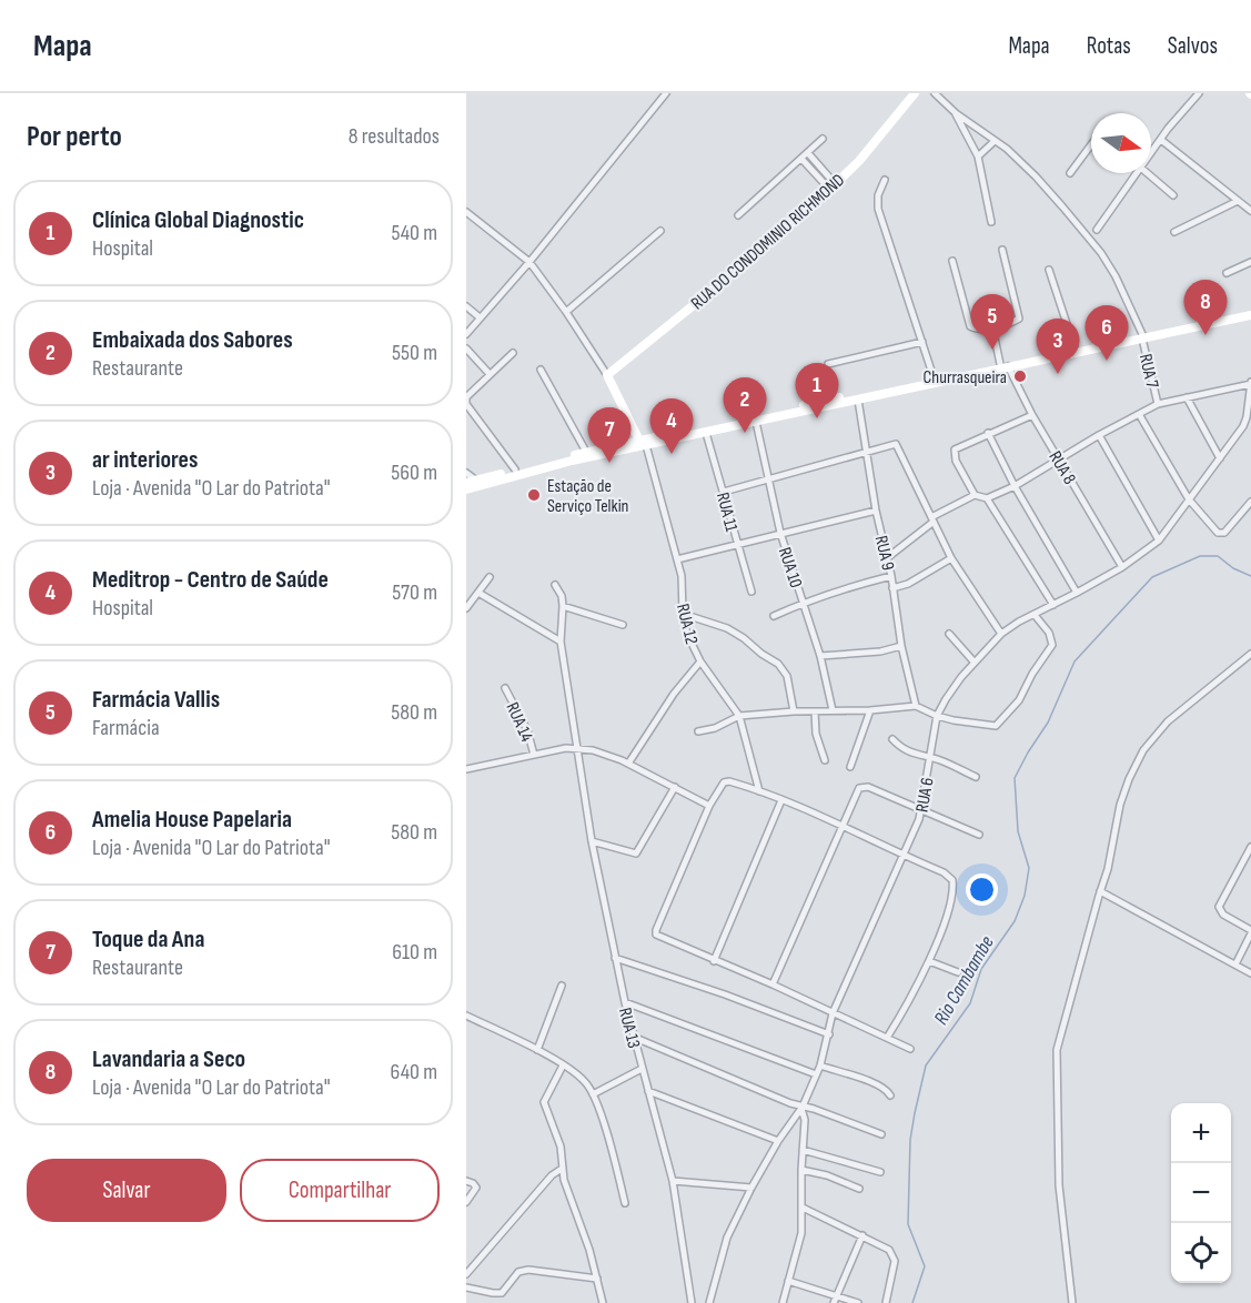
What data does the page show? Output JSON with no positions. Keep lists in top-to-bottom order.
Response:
{
  "streets": {
    "main road": ["RUA DO CONDOMINIO RICHMOND"],
    "street": [
      "RUA 7",
      "RUA 8",
      "RUA 11",
      "RUA 9",
      "RUA 10",
      "RUA 12",
      "RUA 14",
      "RUA 6",
      "RUA 13"
    ]
  },
  "crossings": [
    ["RUA 8", "RUA 6"]
  ],
  "water": ["Rio Cambambe"],
  "places": ["Churrasqueira", "Estação de Serviço Telkin"],
  "north": "right",
  "page": {
    "header": "Mapa",
    "nav": ["Mapa", "Rotas", "Salvos"],
    "heading": ["Por perto", "8 resultados"],
    "list": [
      {
        "mark": "1",
        "name": "Clínica Global Diagnostic",
        "note": "Hospital",
        "value": "540 m"
      },
      {
        "mark": "2",
        "name": "Embaixada dos Sabores",
        "note": "Restaurante",
        "value": "550 m"
      },
      {
        "mark": "3",
        "name": "ar interiores",
        "note": "Loja · Avenida \"O Lar do Patriota\"",
        "value": "560 m"
      },
      {
        "mark": "4",
        "name": "Meditrop - Centro de Saúde",
        "note": "Hospital",
        "value": "570 m"
      },
      {
        "mark": "5",
        "name": "Farmácia Vallis",
        "note": "Farmácia",
        "value": "580 m"
      },
      {
        "mark": "6",
        "name": "Amelia House Papelaria",
        "note": "Loja · Avenida \"O Lar do Patriota\"",
        "value": "580 m"
      },
      {
        "mark": "7",
        "name": "Toque da Ana",
        "note": "Restaurante",
        "value": "610 m"
      },
      {
        "mark": "8",
        "name": "Lavandaria a Seco",
        "note": "Loja · Avenida \"O Lar do Patriota\"",
        "value": "640 m"
      }
    ],
    "pins": [
      "8",
      "5",
      "6",
      "3",
      "1",
      "2",
      "4",
      "7"
    ],
    "map_buttons": ["+", "−"],
    "buttons": ["Salvar", "Compartilhar"]
  }
}
